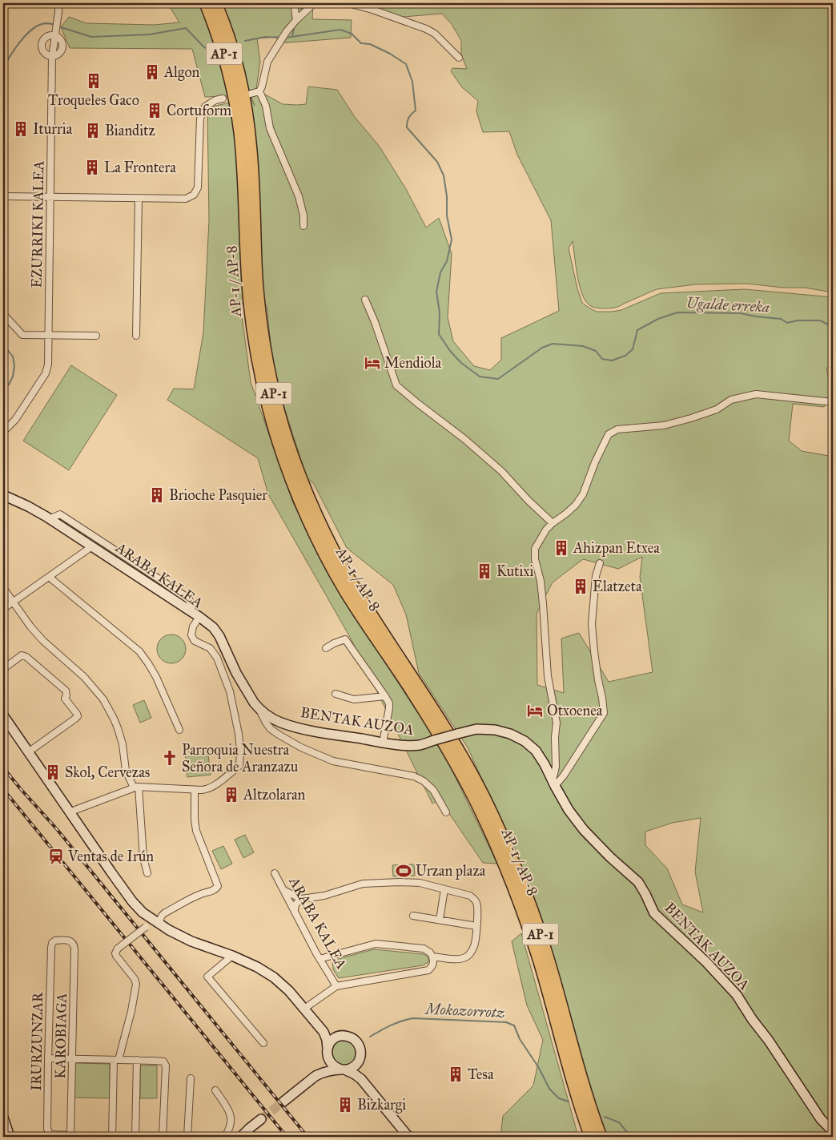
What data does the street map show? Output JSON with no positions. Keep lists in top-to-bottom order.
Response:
{
  "streets": {
    "highway": ["AP-1", "AP-1 / AP-8"],
    "street": [
      "EZURRIKI KALEA",
      "ARABA KALEA",
      "BENTAK AUZOA",
      "KAROBIAGA",
      "IRURZUNZAR"
    ]
  },
  "crossings": [
    ["ARABA KALEA", "BENTAK AUZOA"],
    ["KAROBIAGA", "IRURZUNZAR"]
  ],
  "water": ["Ugalde erreka", "Mokozorrotz"],
  "places": {
    "building": [
      "Algon",
      "Troqueles Gaco",
      "Cortuform",
      "Iturria",
      "Bianditz",
      "La Frontera",
      "Brioche Pasquier",
      "Ahizpan Etxea",
      "Kutixi",
      "Elatzeta",
      "Skol, Cervezas",
      "Altzolaran",
      "Tesa",
      "Bizkargi"
    ],
    "hotel": ["Mendiola", "Otxoenea"],
    "church": ["Parroquia Nuestra Señora de Aranzazu"],
    "station": ["Ventas de Irún"],
    "sports": ["Urzan plaza"]
  }
}
